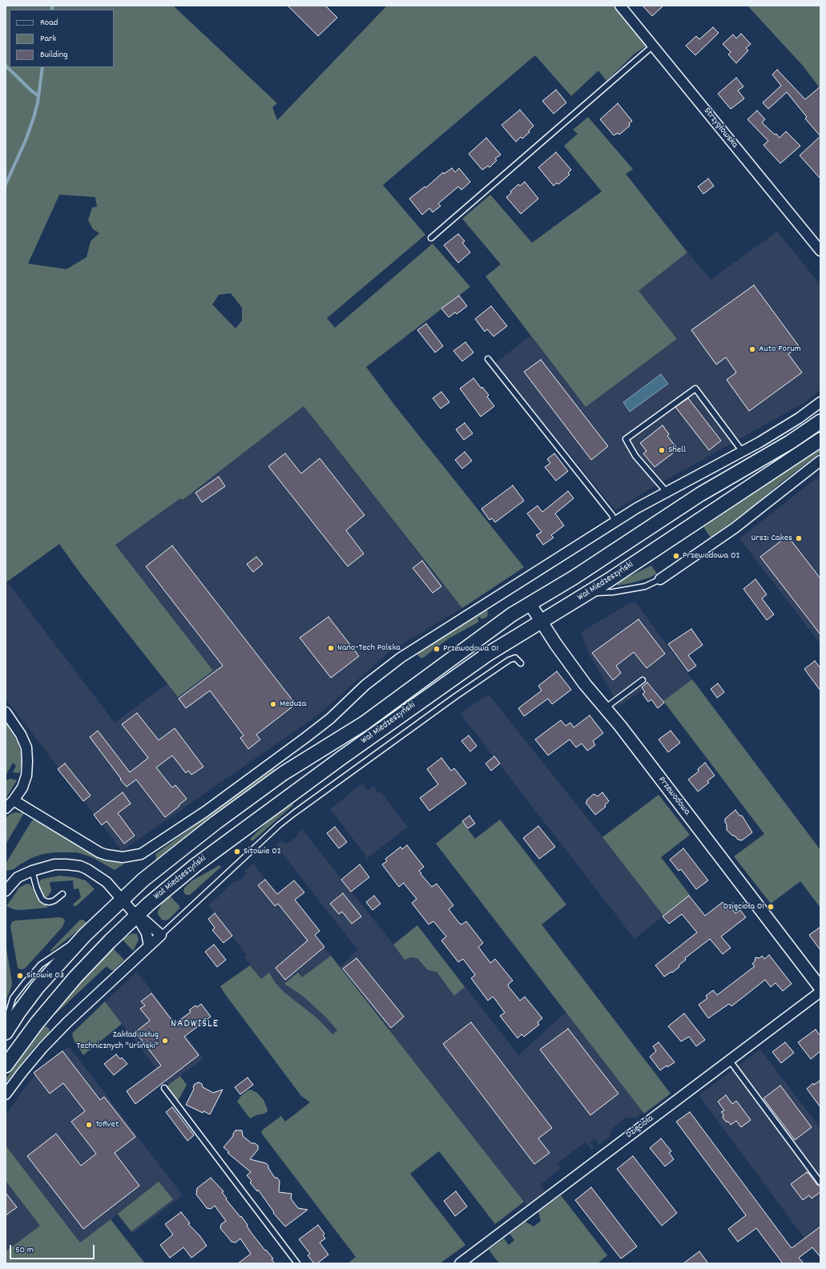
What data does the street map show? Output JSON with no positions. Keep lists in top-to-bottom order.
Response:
{
  "streets": {
    "main road": ["Wał Miedzeszyński"],
    "street": ["Strzygłowska", "Przewodowa", "Dzięcioła"]
  },
  "crossings": [
    ["Wał Miedzeszyński", "Przewodowa"]
  ],
  "districts": ["NADWIŚLE"],
  "places": [
    "Auto Forum",
    "Shell",
    "Urszi Cakes",
    "Przewodowa 02",
    "Nano-Tech Polska",
    "Przewodowa 01",
    "Meduza",
    "Sitowie 02",
    "Dzięcioła 01",
    "Sitowie 03",
    "Zakład Usług Technicznych \"Urliński\"",
    "Tofivet"
  ],
  "legend": ["Road", "Park", "Building"],
  "scale_bar": "50 m"
}
